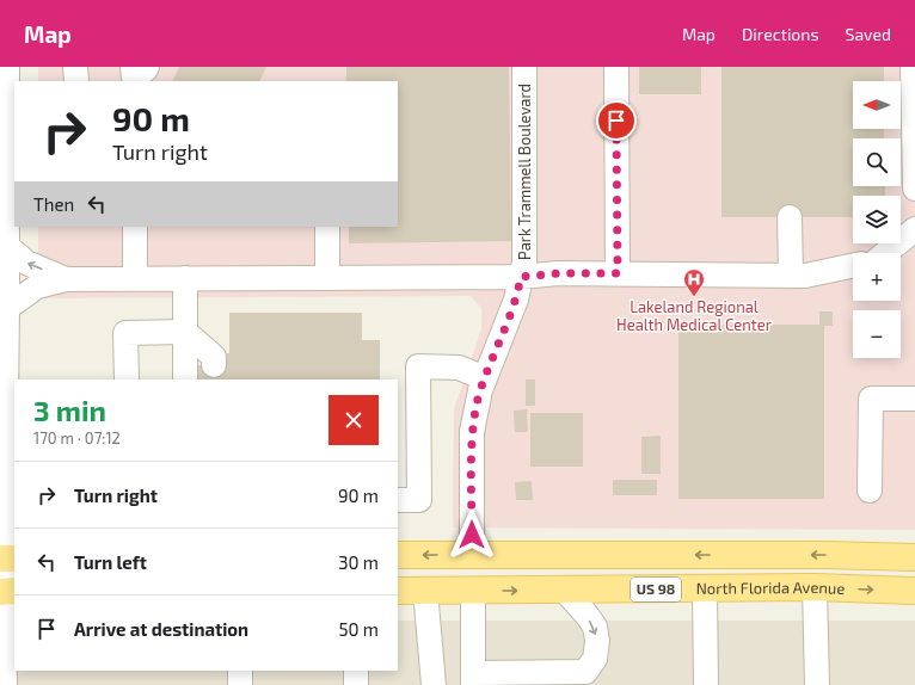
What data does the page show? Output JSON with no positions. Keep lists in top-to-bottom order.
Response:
{
  "streets": {
    "main road": ["US 98", "North Florida Avenue"],
    "street": ["Park Trammell Boulevard"]
  },
  "crossings": [
    ["Park Trammell Boulevard", "US 98"]
  ],
  "places": {
    "hospital": ["Lakeland Regional Health Medical Center"]
  },
  "north": "left",
  "page": {
    "header": "Map",
    "nav": ["Map", "Directions", "Saved"],
    "map_buttons": ["+", "−"],
    "turn": ["90 m", "Turn right"],
    "then": "Then",
    "heading": ["3 min", "170 m · 07:12"],
    "list": [
      {
        "name": "Turn right",
        "value": "90 m"
      },
      {
        "name": "Turn left",
        "value": "30 m"
      },
      {
        "name": "Arrive at destination",
        "value": "50 m"
      }
    ]
  }
}
